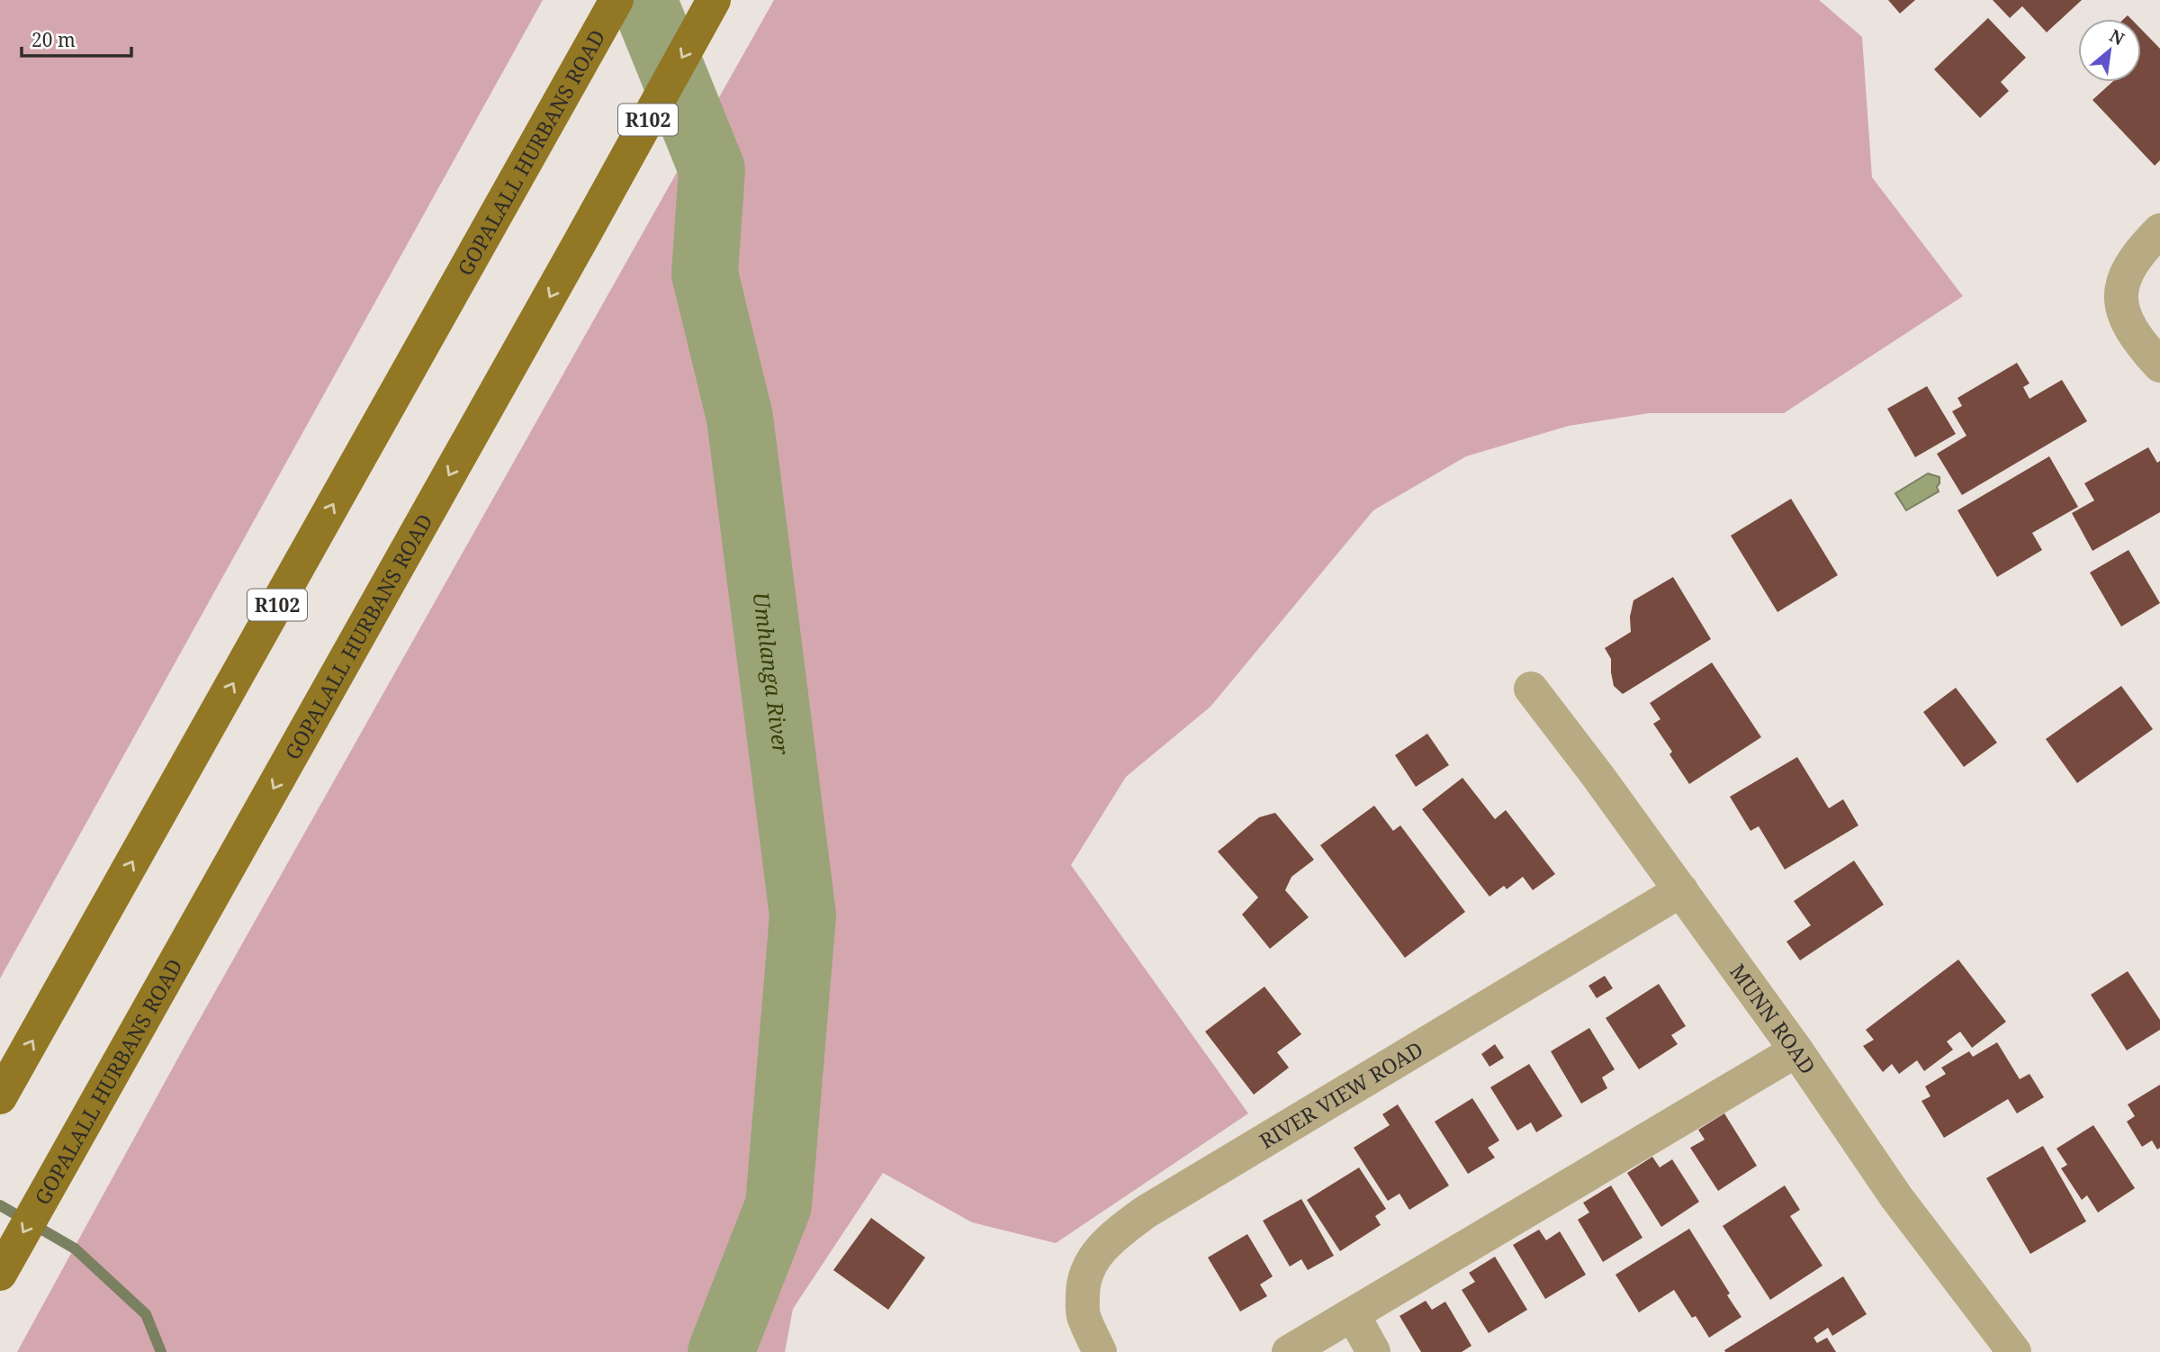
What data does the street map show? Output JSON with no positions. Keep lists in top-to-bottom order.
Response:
{
  "streets": {
    "main road": ["R102", "GOPALALL HURBANS ROAD"],
    "street": ["MUNN ROAD", "RIVER VIEW ROAD"]
  },
  "crossings": [
    ["MUNN ROAD", "RIVER VIEW ROAD"]
  ],
  "water": ["Umhlanga River"],
  "scale_bar": "20 m",
  "north": "top right"
}
